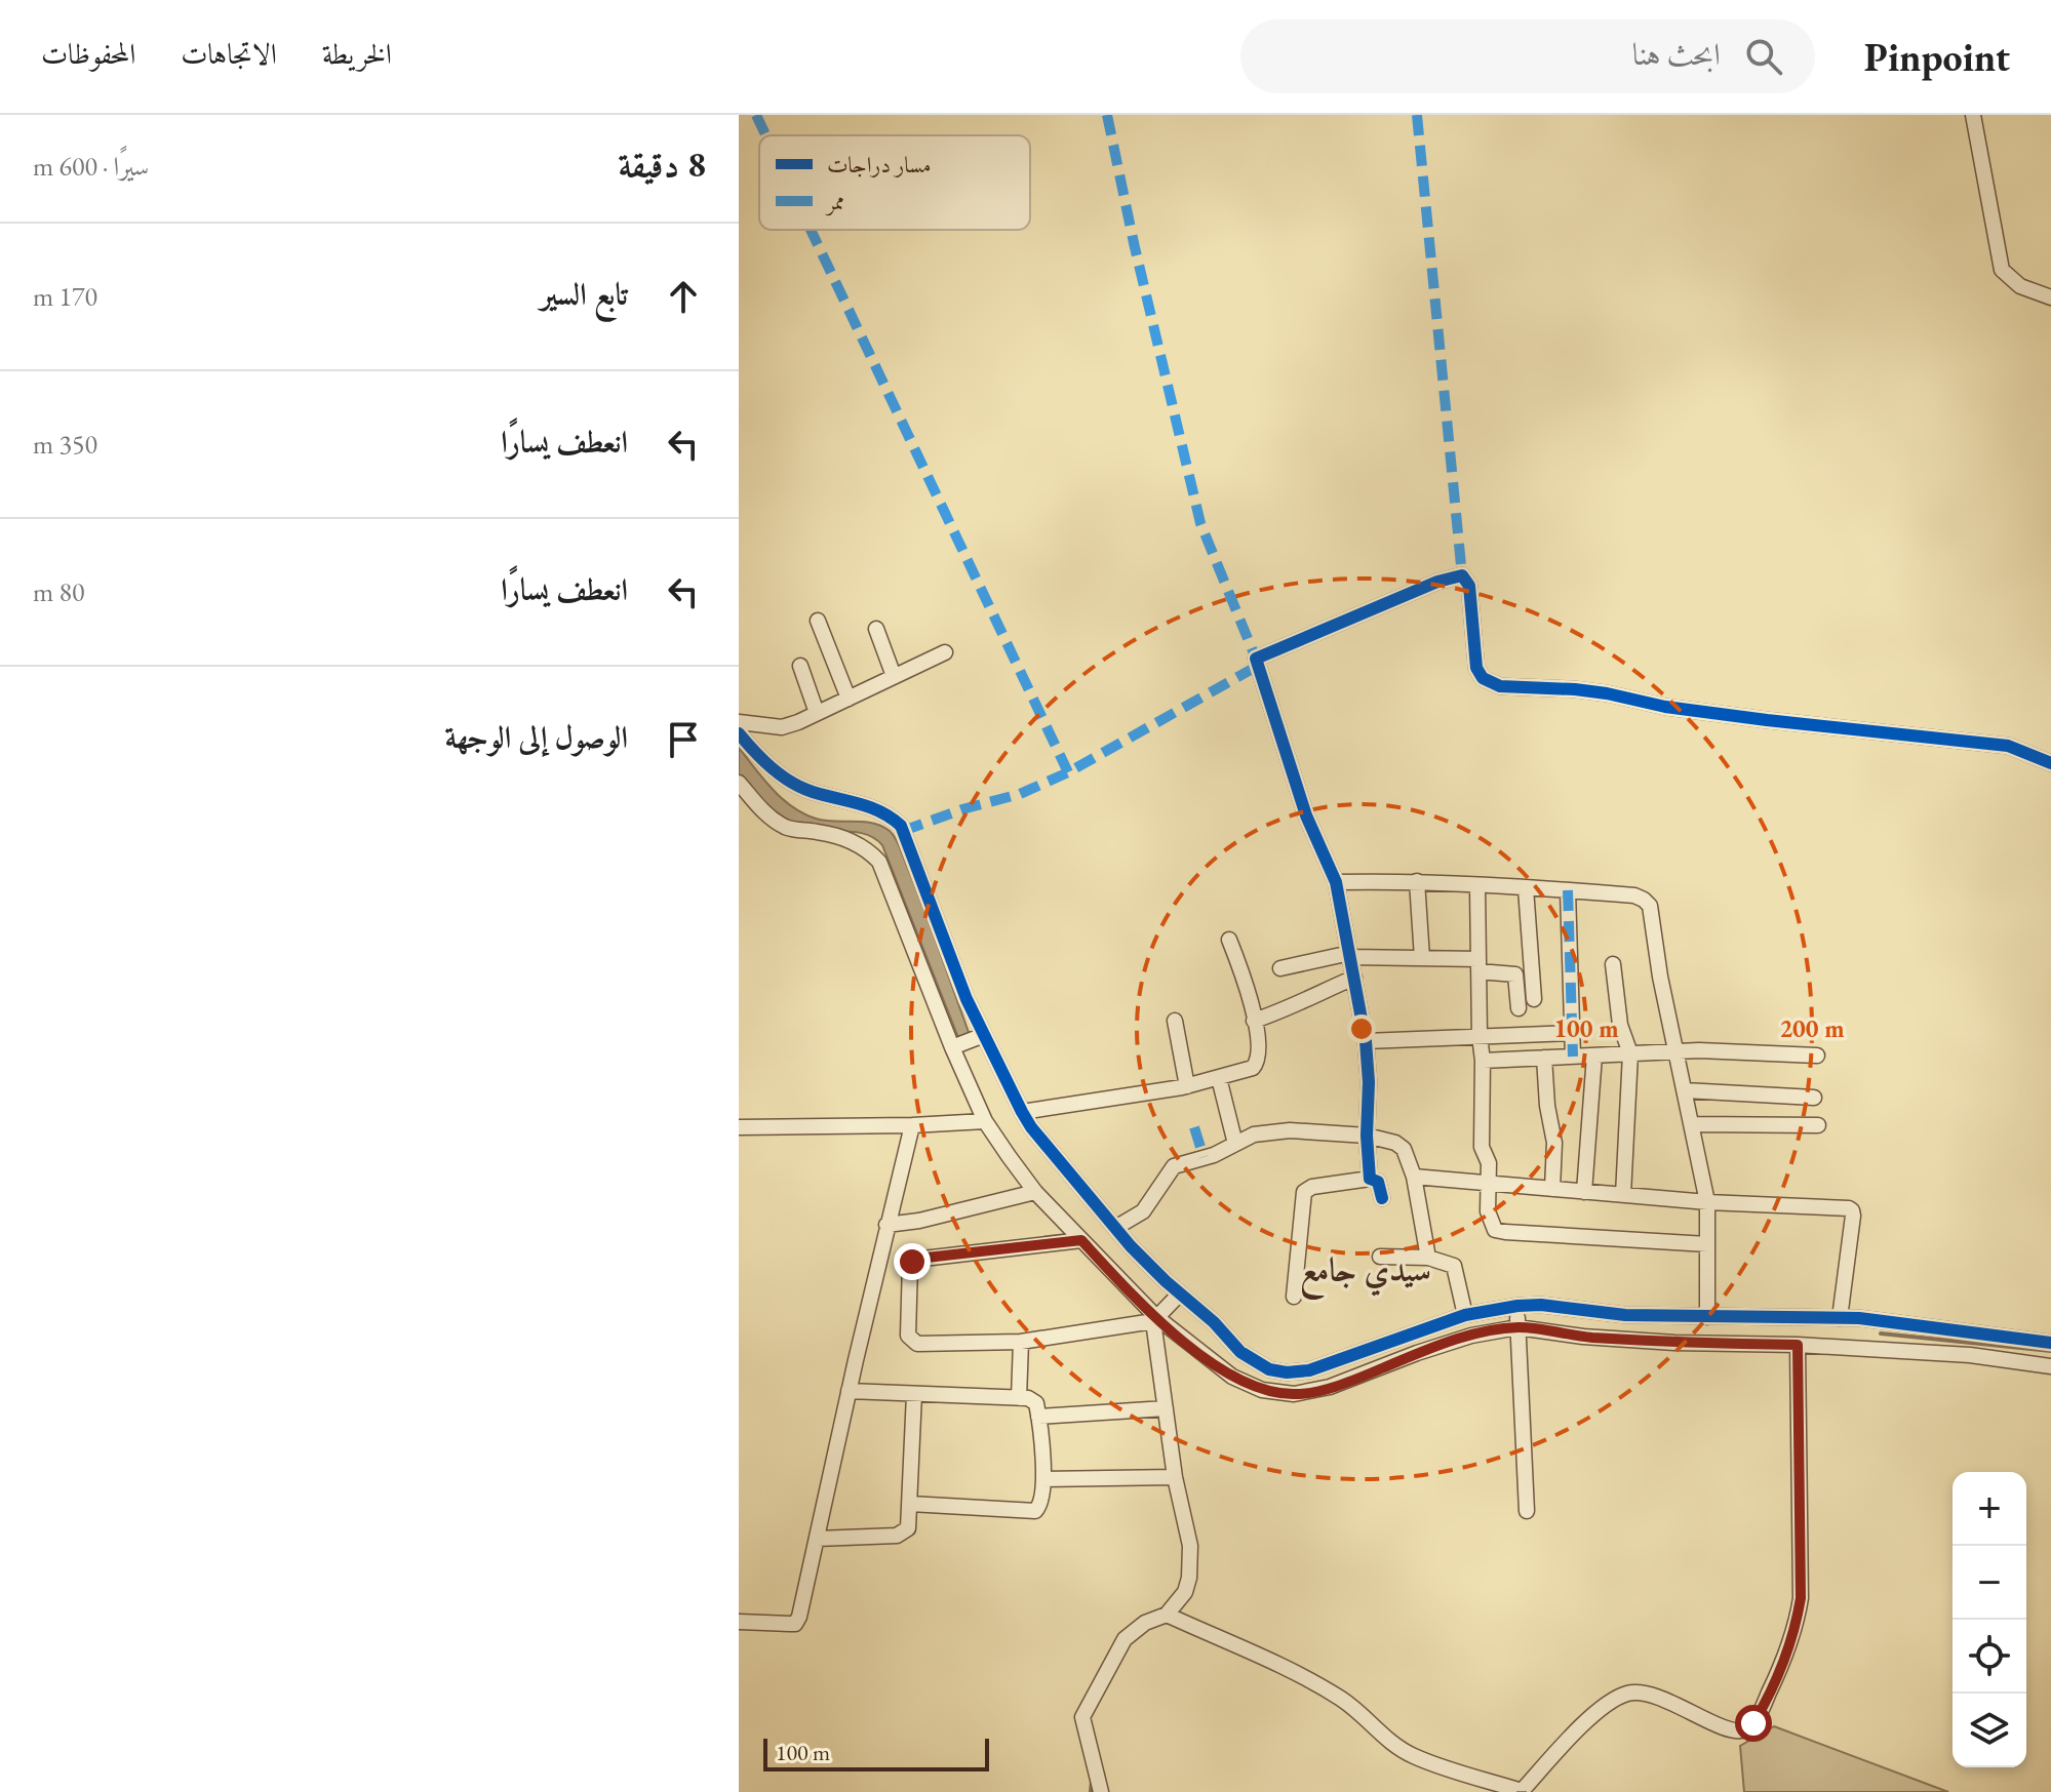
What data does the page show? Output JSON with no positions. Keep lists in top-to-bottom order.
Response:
{
  "districts": ["سيدي جامع"],
  "legend": ["مسار دراجات", "ممر"],
  "scale_bar": "100 m",
  "page": {
    "header": "Pinpoint",
    "search": "ابحث هنا",
    "nav": ["الخريطة", "الاتجاهات", "المحفوظات"],
    "heading": ["8 دقيقة", "سيرًا · 600 m"],
    "list": [
      ["تابع السير", "170 m"],
      ["انعطف يسارًا", "350 m"],
      ["انعطف يسارًا", "80 m"],
      "الوصول إلى الوجهة"
    ],
    "map_buttons": ["+", "−"],
    "scale": "100 m"
  },
  "rings": ["100 m", "200 m"]
}
